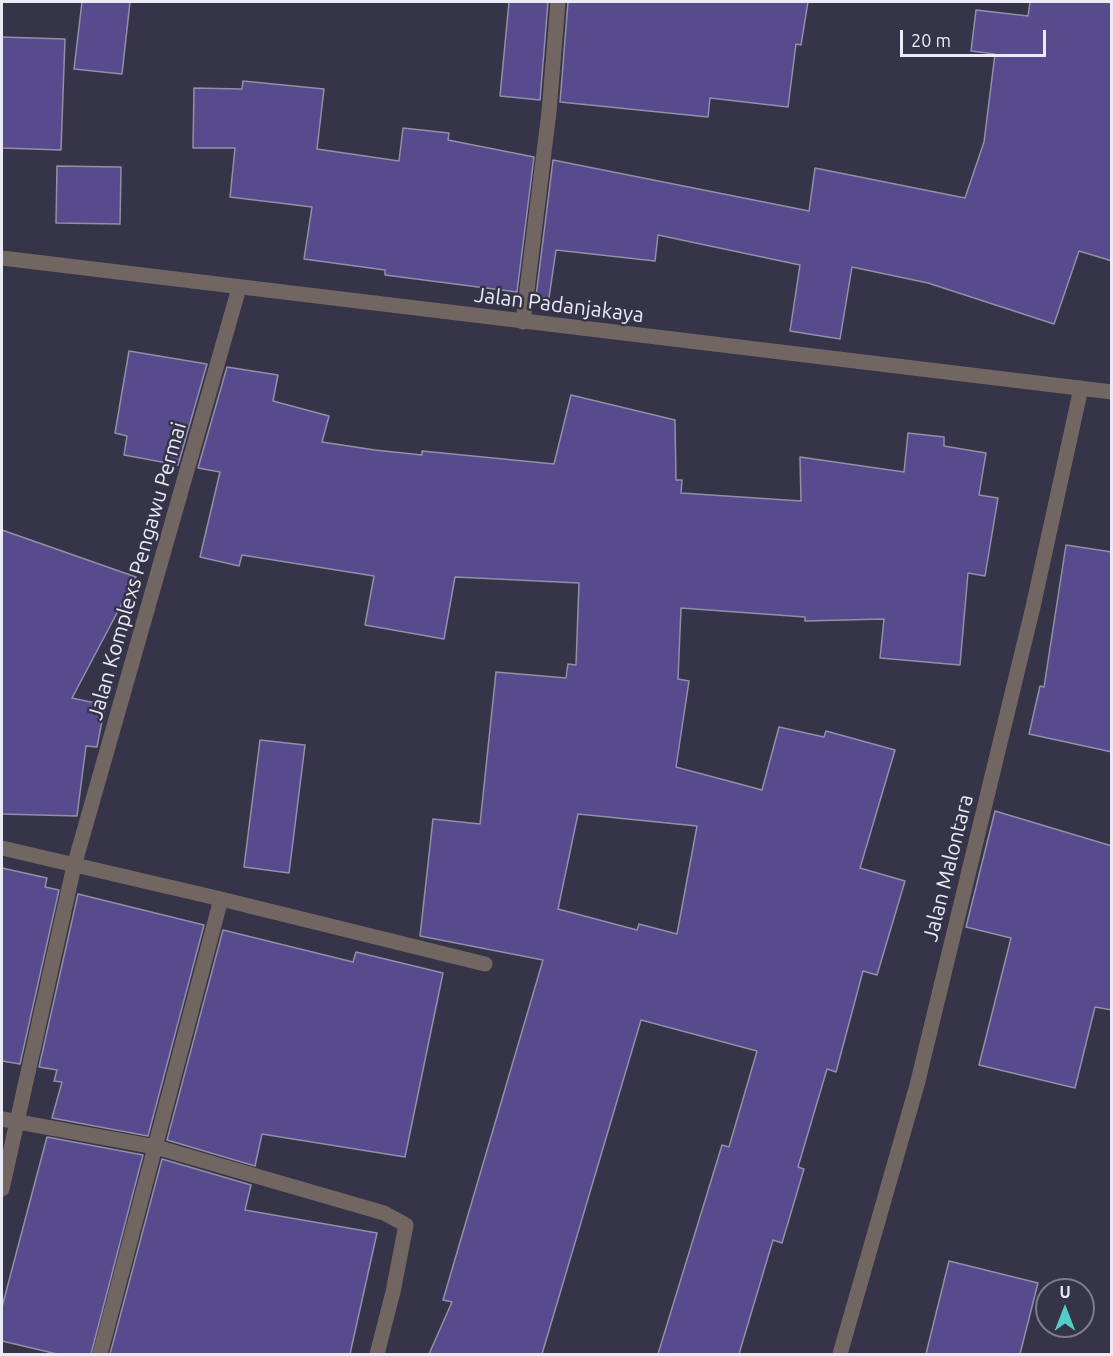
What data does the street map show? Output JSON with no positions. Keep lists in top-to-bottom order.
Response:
{
  "streets": {
    "street": ["Jalan Padanjakaya", "Jalan Komplexs Pengawu Permai", "Jalan Malontara"]
  },
  "crossings": [
    ["Jalan Padanjakaya", "Jalan Komplexs Pengawu Permai"],
    ["Jalan Padanjakaya", "Jalan Malontara"]
  ],
  "scale_bar": "20 m",
  "north": "top"
}
